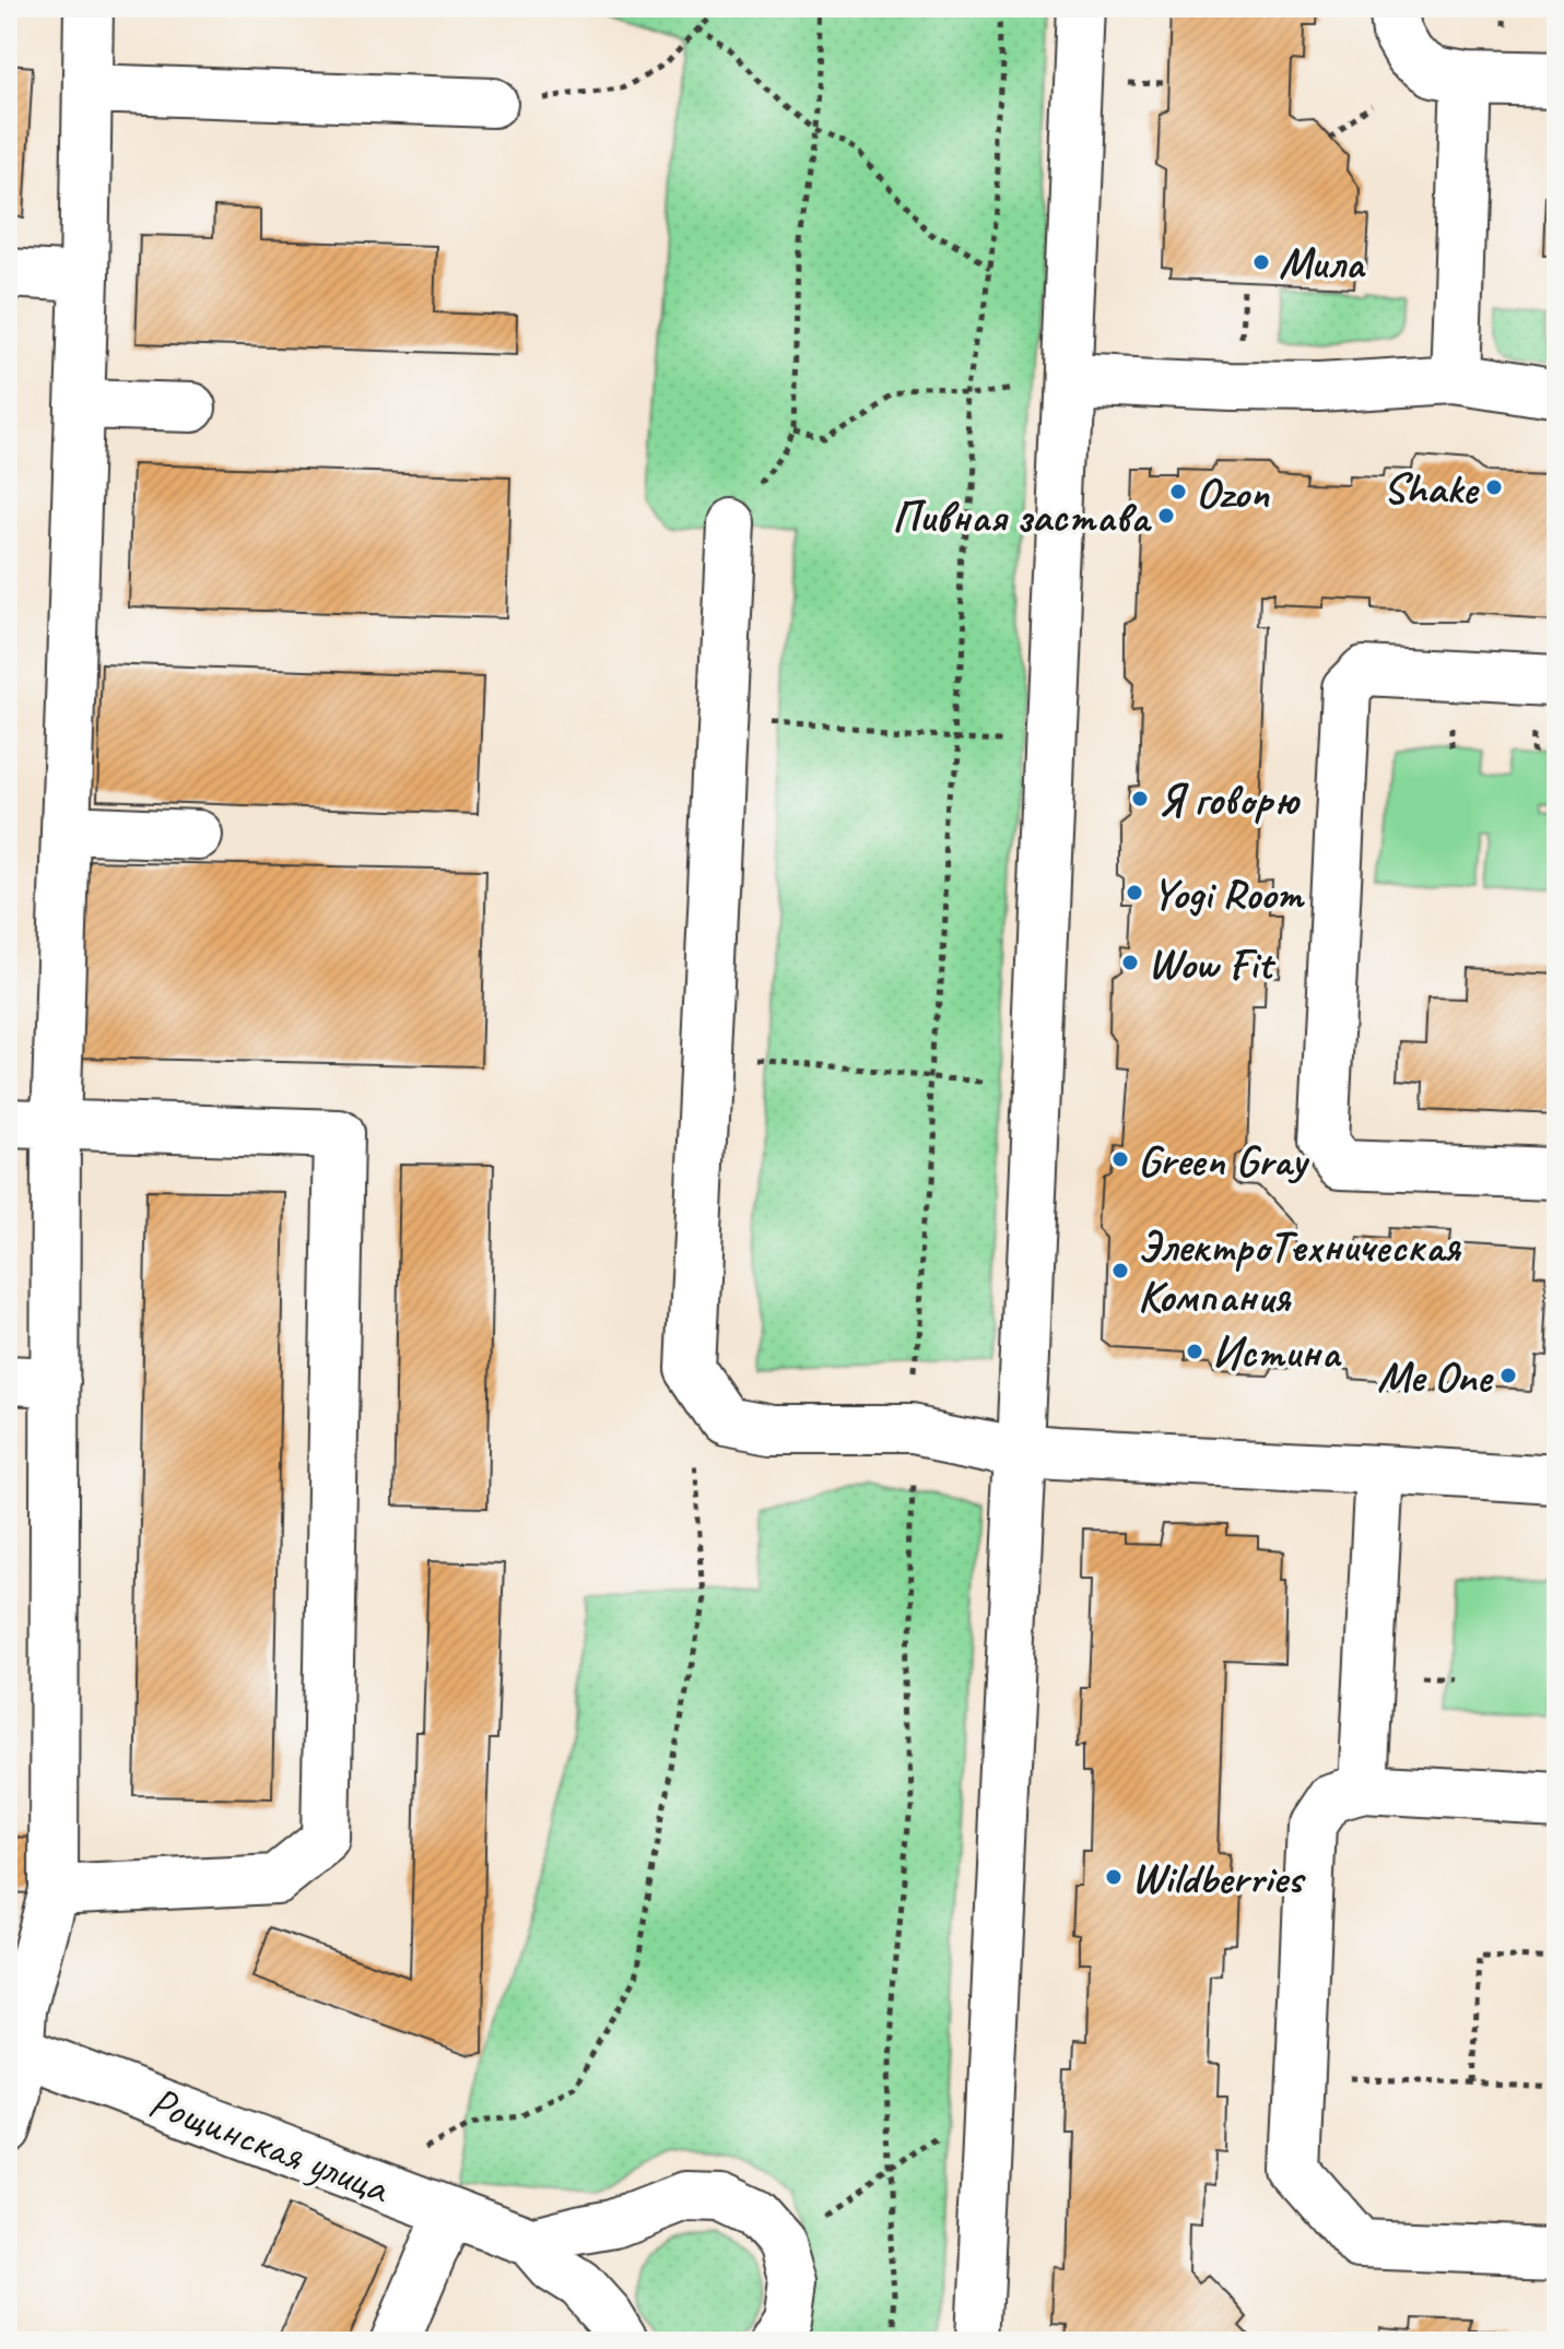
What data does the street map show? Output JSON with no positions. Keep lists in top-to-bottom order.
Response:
{
  "streets": {
    "street": ["Рощинская улица"]
  },
  "places": [
    "Мила",
    "Shake",
    "Ozon",
    "Пивная застава",
    "Я говорю",
    "Yogi Room",
    "Wow Fit",
    "Green Gray",
    "ЭлектроТехническая Компания",
    "Истина",
    "Me One",
    "Wildberries"
  ]
}
